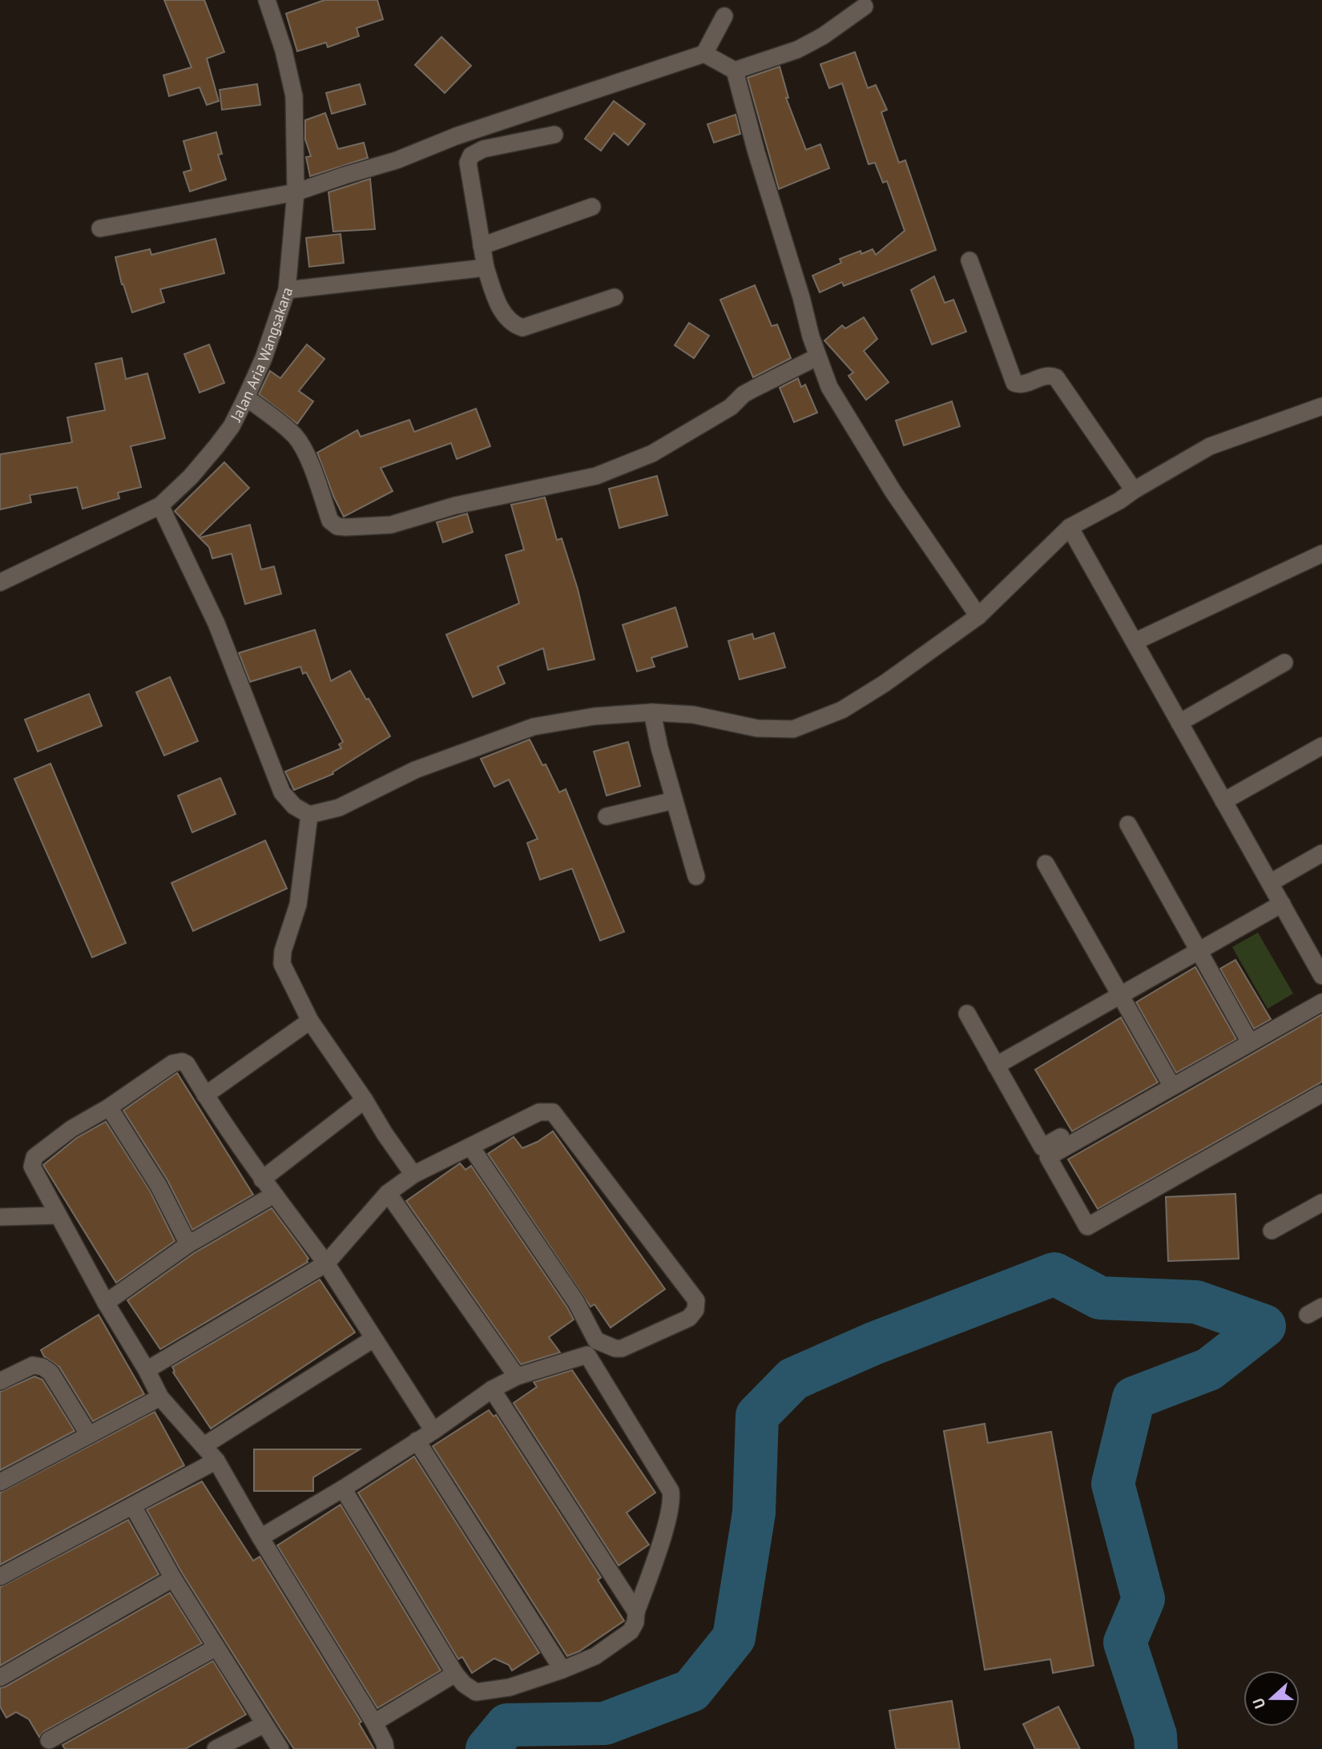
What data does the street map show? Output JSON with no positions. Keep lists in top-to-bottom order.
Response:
{
  "streets": {
    "street": ["Jalan Aria Wangsakara"]
  },
  "north": "left"
}
